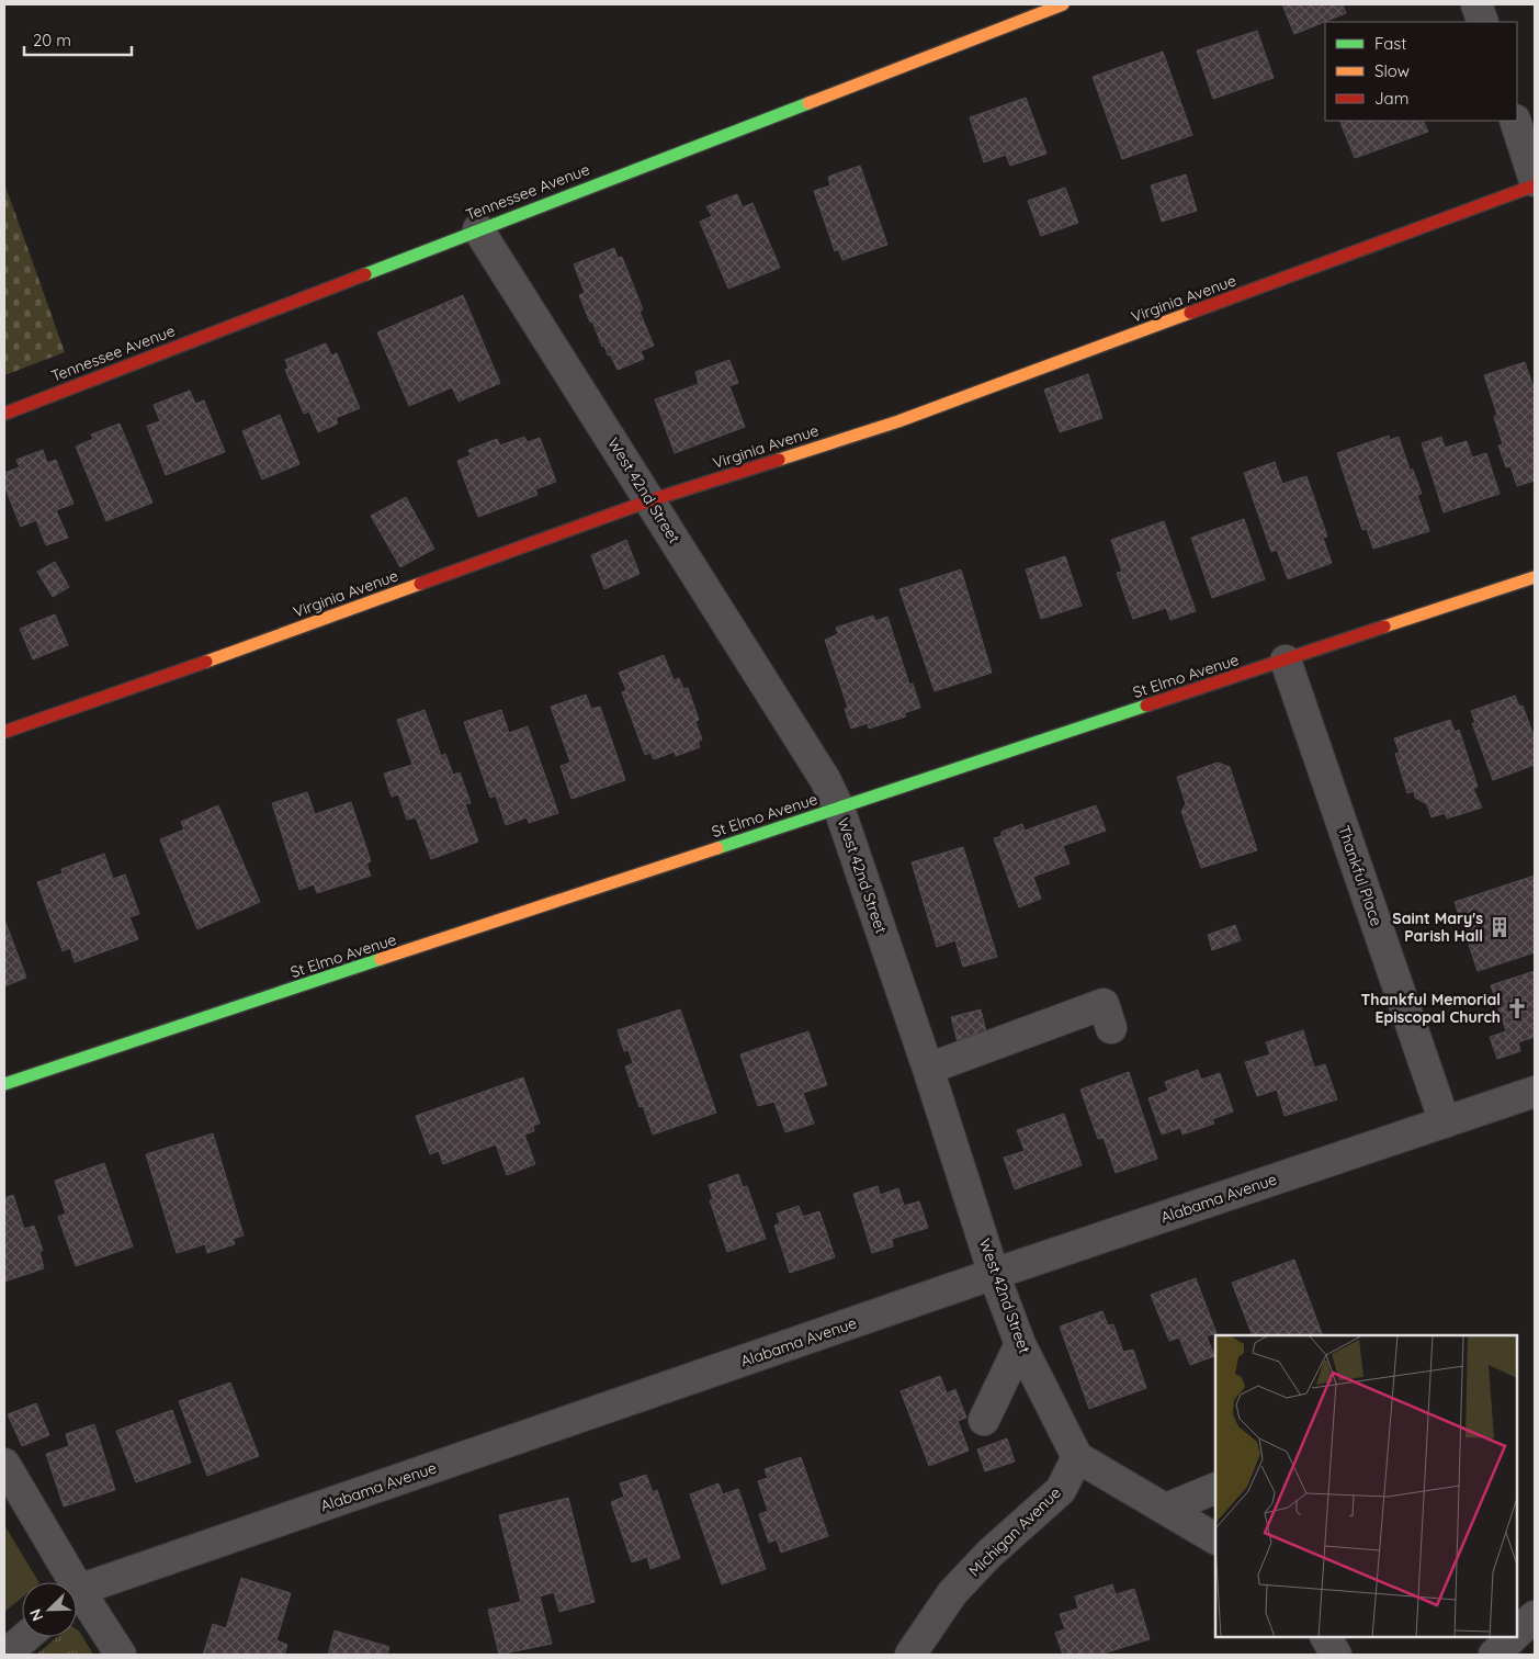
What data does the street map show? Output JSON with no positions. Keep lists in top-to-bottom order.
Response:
{
  "streets": {
    "street": [
      "Tennessee Avenue",
      "Virginia Avenue",
      "West 42nd Street",
      "St Elmo Avenue",
      "Thankful Place",
      "Alabama Avenue",
      "Michigan Avenue"
    ]
  },
  "crossings": [
    ["Tennessee Avenue", "West 42nd Street"],
    ["Virginia Avenue", "West 42nd Street"],
    ["West 42nd Street", "St Elmo Avenue"],
    ["West 42nd Street", "Alabama Avenue"],
    ["West 42nd Street", "Michigan Avenue"],
    ["St Elmo Avenue", "Thankful Place"],
    ["Thankful Place", "Alabama Avenue"]
  ],
  "places": {
    "building": ["Saint Mary's Parish Hall"],
    "church": ["Thankful Memorial Episcopal Church"]
  },
  "legend": ["Fast", "Slow", "Jam"],
  "scale_bar": "20 m",
  "north": "bottom left"
}
